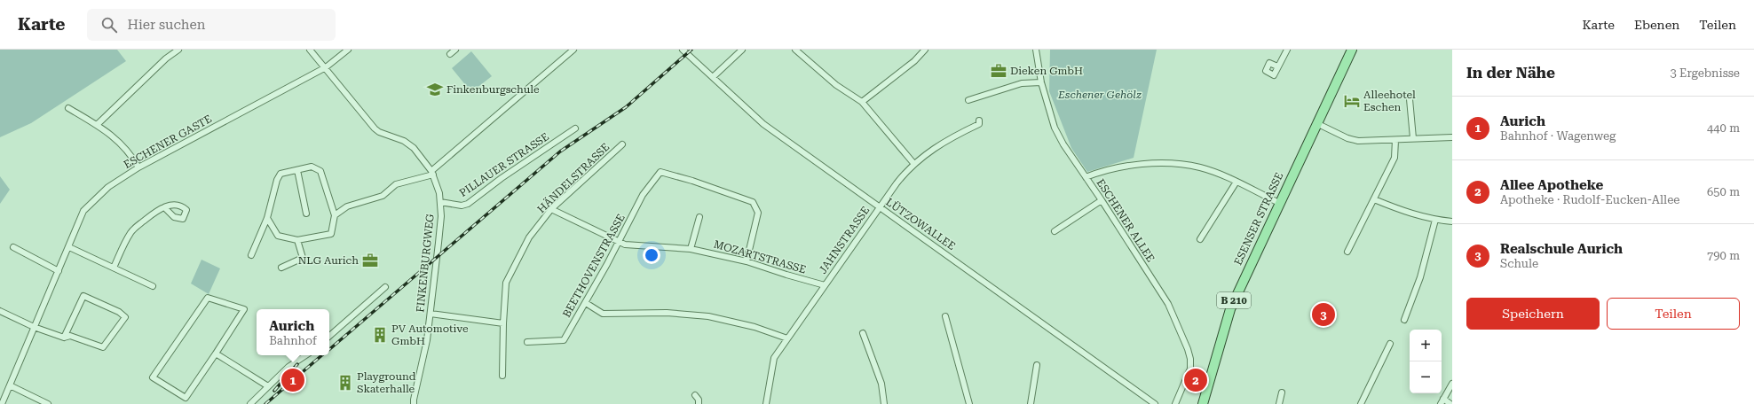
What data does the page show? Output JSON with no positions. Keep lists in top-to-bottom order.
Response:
{
  "streets": {
    "main road": ["ESENSER STRASSE", "B 210"],
    "street": [
      "ESCHENER GASTE",
      "PILLAUER STRASSE",
      "HÄNDELSTRASSE",
      "ESCHENER ALLEE",
      "LÜTZOWALLEE",
      "JAHNSTRASSE",
      "MOZARTSTRASSE",
      "FINKENBURGWEG",
      "BEETHOVENSTRASSE"
    ]
  },
  "crossings": [
    ["ESCHENER GASTE", "FINKENBURGWEG"],
    ["PILLAUER STRASSE", "FINKENBURGWEG"],
    ["HÄNDELSTRASSE", "MOZARTSTRASSE"],
    ["LÜTZOWALLEE", "JAHNSTRASSE"],
    ["JAHNSTRASSE", "MOZARTSTRASSE"],
    ["MOZARTSTRASSE", "BEETHOVENSTRASSE"]
  ],
  "parks": ["Eschener Gehölz"],
  "places": {
    "office": ["Dieken GmbH", "NLG Aurich"],
    "school or university": ["Finkenburgschule"],
    "hotel": ["Alleehotel Eschen"],
    "building": ["PV Automotive GmbH", "Playground Skaterhalle"]
  },
  "page": {
    "header": "Karte",
    "search": "Hier suchen",
    "nav": ["Karte", "Ebenen", "Teilen"],
    "heading": ["In der Nähe", "3 Ergebnisse"],
    "list": [
      {
        "mark": "1",
        "name": "Aurich",
        "note": "Bahnhof · Wagenweg",
        "value": "440 m"
      },
      {
        "mark": "2",
        "name": "Allee Apotheke",
        "note": "Apotheke · Rudolf-Eucken-Allee",
        "value": "650 m"
      },
      {
        "mark": "3",
        "name": "Realschule Aurich",
        "note": "Schule",
        "value": "790 m"
      }
    ],
    "buttons": ["Speichern", "Teilen"],
    "pins": ["3", "1", "2"],
    "popup": ["Aurich", "Bahnhof"],
    "map_buttons": ["+", "−"]
  }
}
